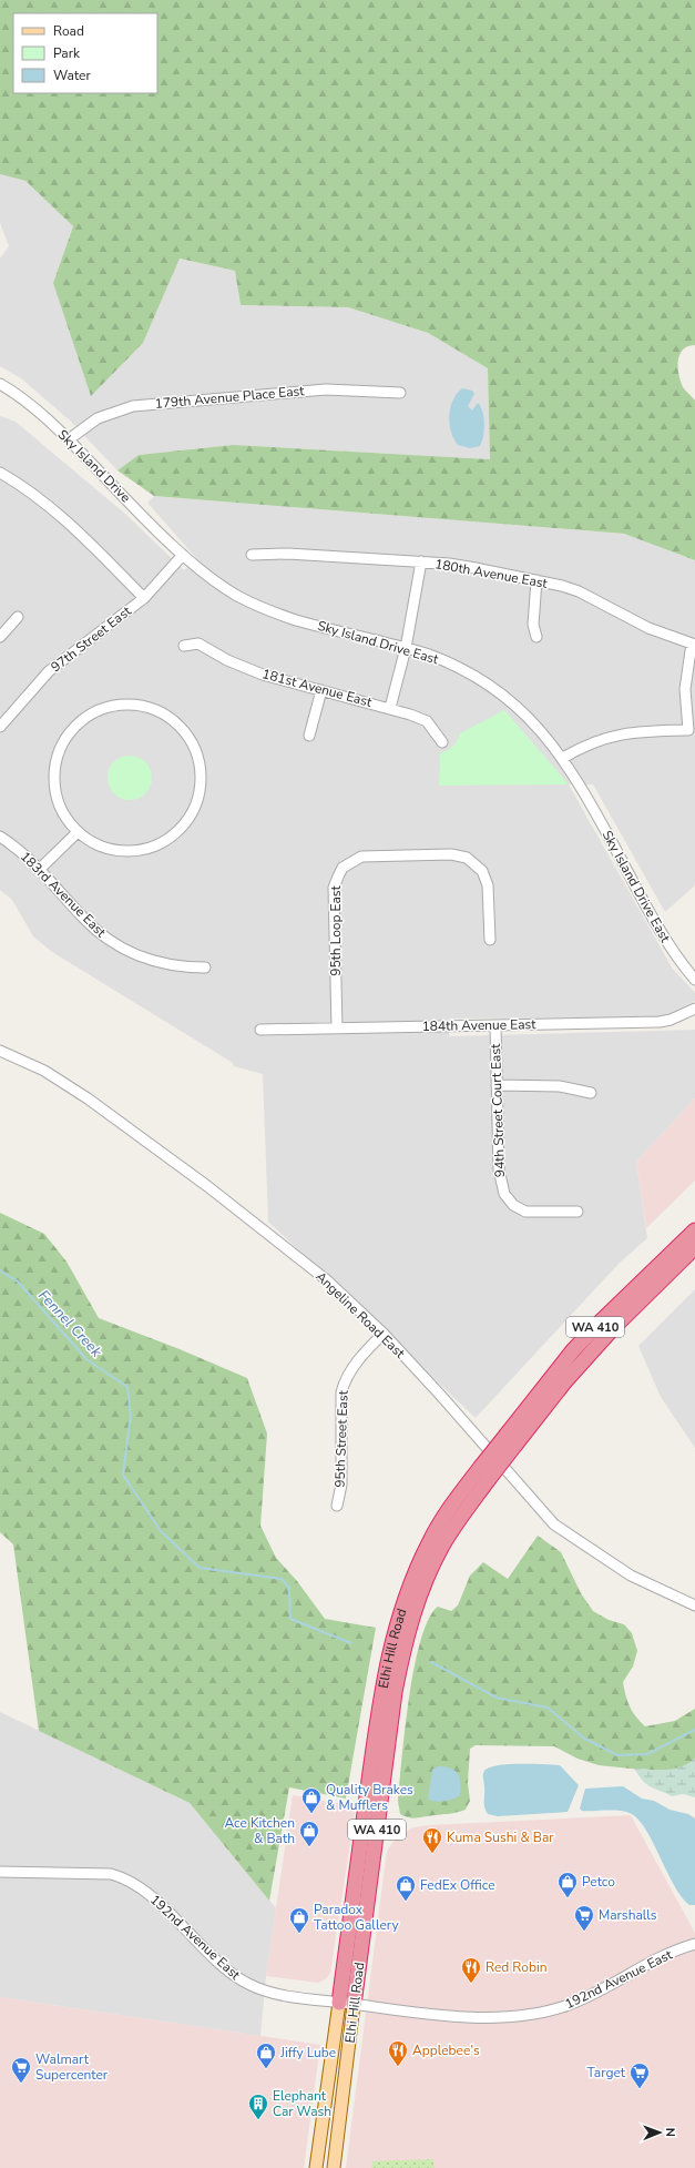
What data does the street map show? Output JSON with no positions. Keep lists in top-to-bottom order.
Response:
{
  "streets": {
    "highway": ["WA 410", "Elhi Hill Road"],
    "street": [
      "179th Avenue Place East",
      "Sky Island Drive",
      "180th Avenue East",
      "97th Street East",
      "Sky Island Drive East",
      "181st Avenue East",
      "183rd Avenue East",
      "95th Loop East",
      "184th Avenue East",
      "94th Street Court East",
      "Angeline Road East",
      "95th Street East",
      "192nd Avenue East"
    ]
  },
  "crossings": [
    ["179th Avenue Place East", "Sky Island Drive"],
    ["Sky Island Drive", "97th Street East"],
    ["Sky Island Drive", "Sky Island Drive East"],
    ["180th Avenue East", "Sky Island Drive East"],
    ["97th Street East", "Sky Island Drive East"],
    ["95th Loop East", "184th Avenue East"],
    ["184th Avenue East", "94th Street Court East"],
    ["Angeline Road East", "95th Street East"],
    ["Elhi Hill Road", "192nd Avenue East"]
  ],
  "water": ["Fennel Creek"],
  "places": {
    "shop": [
      "Quality Brakes & Mufflers",
      "Ace Kitchen & Bath",
      "Petco",
      "FedEx Office",
      "Paradox Tattoo Gallery",
      "Jiffy Lube"
    ],
    "restaurant": ["Kuma Sushi & Bar", "Red Robin", "Applebee's"],
    "supermarket": ["Marshalls", "Walmart Supercenter", "Target"],
    "building": ["Elephant Car Wash"]
  },
  "legend": ["Road", "Park", "Water"],
  "north": "right"
}
